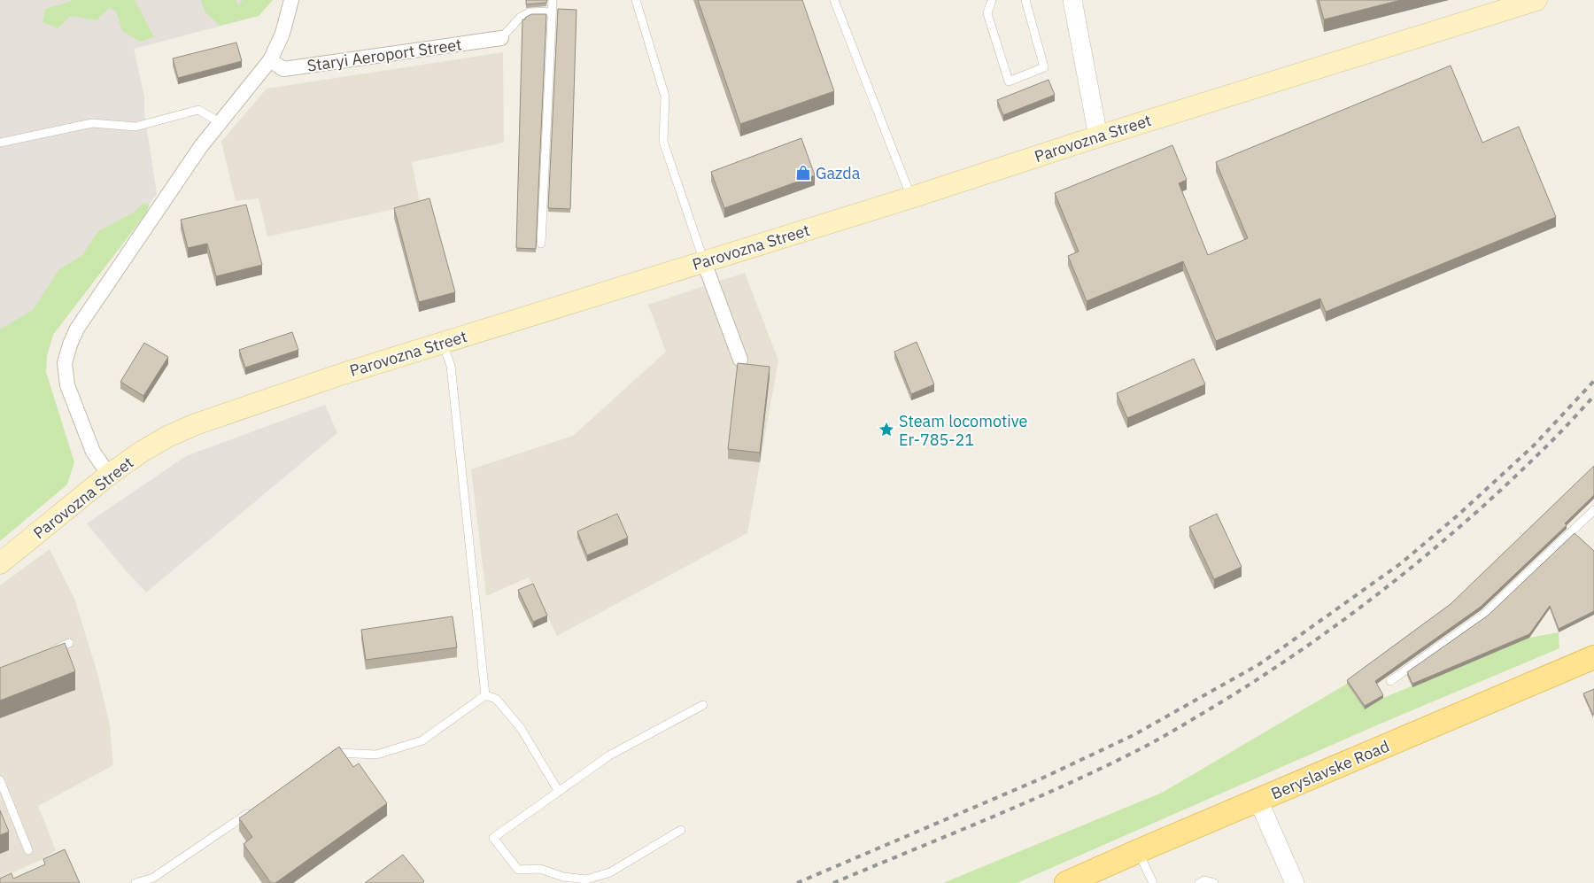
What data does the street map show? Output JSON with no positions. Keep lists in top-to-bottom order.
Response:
{
  "streets": {
    "main road": ["Parovozna Street", "Beryslavske Road"],
    "street": ["Staryi Aeroport Street"]
  },
  "places": {
    "shop": ["Gazda"],
    "place": ["Steam locomotive Er-785-21"]
  }
}
